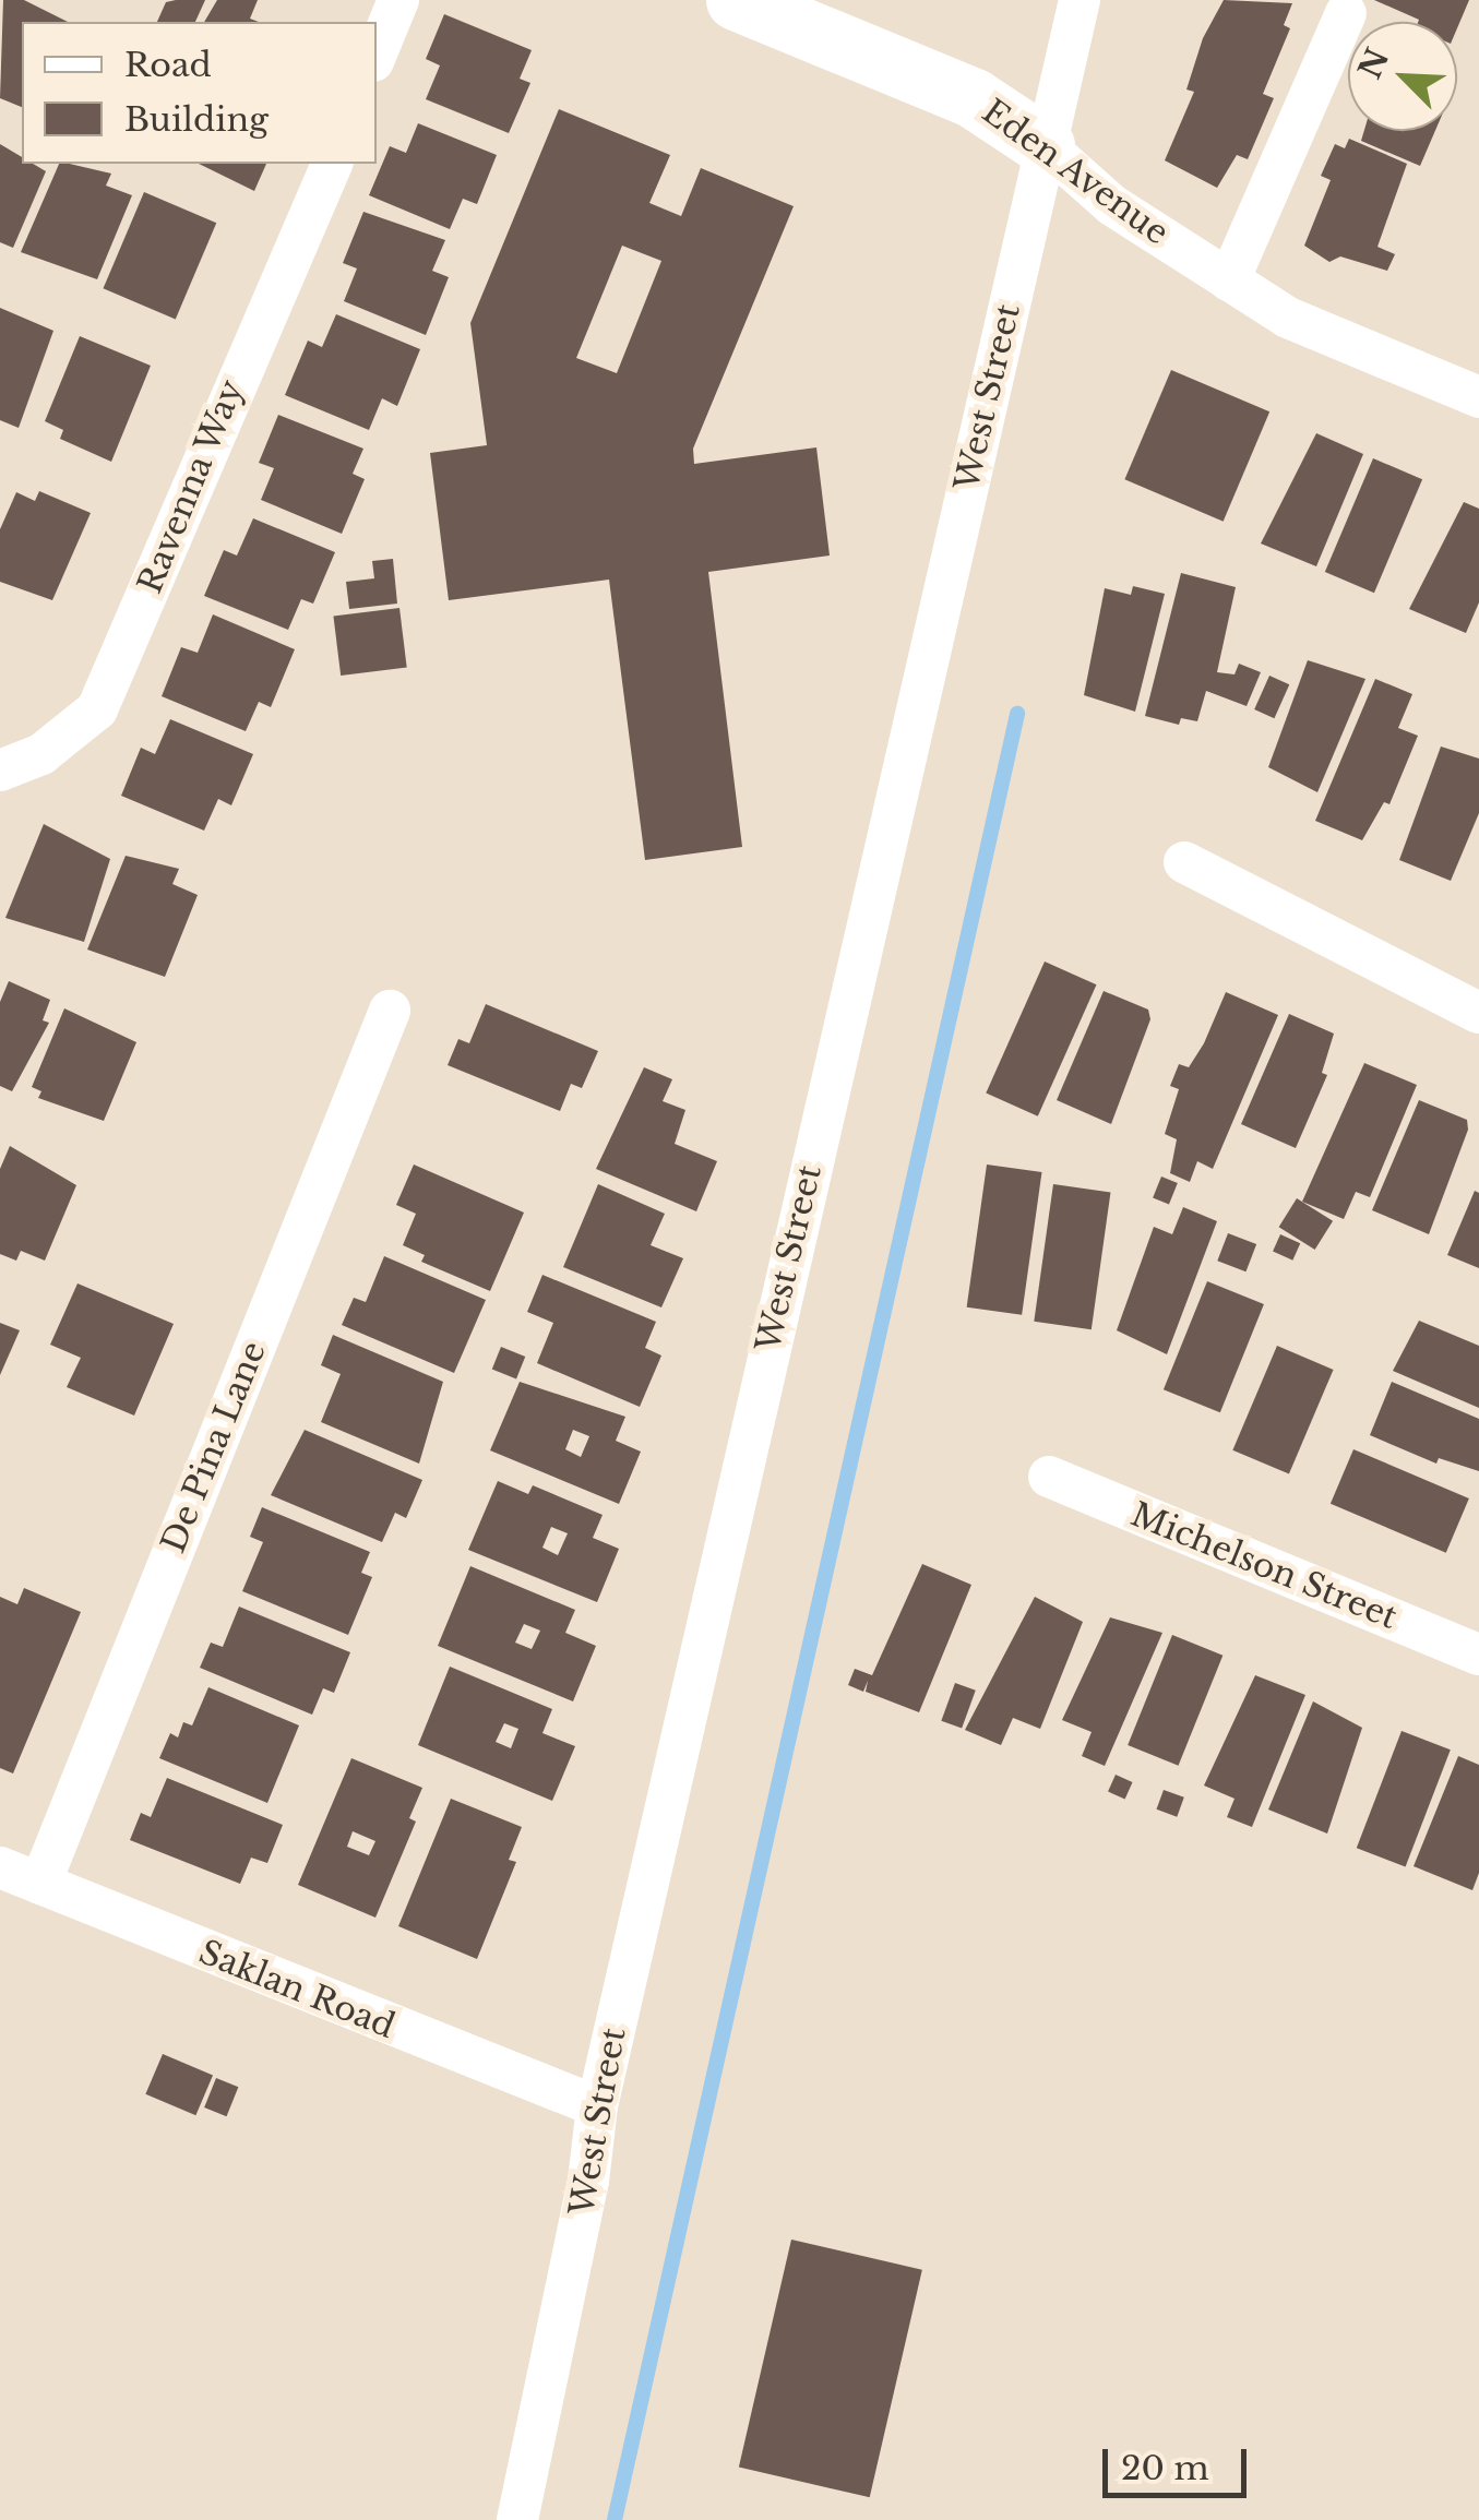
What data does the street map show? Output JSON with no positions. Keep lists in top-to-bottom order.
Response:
{
  "streets": {
    "street": [
      "Eden Avenue",
      "West Street",
      "Ravenna Way",
      "De Pina Lane",
      "Michelson Street",
      "Saklan Road"
    ]
  },
  "crossings": [
    ["Eden Avenue", "West Street"],
    ["West Street", "Saklan Road"],
    ["De Pina Lane", "Saklan Road"]
  ],
  "legend": ["Road", "Building"],
  "scale_bar": "20 m",
  "north": "top left"
}
